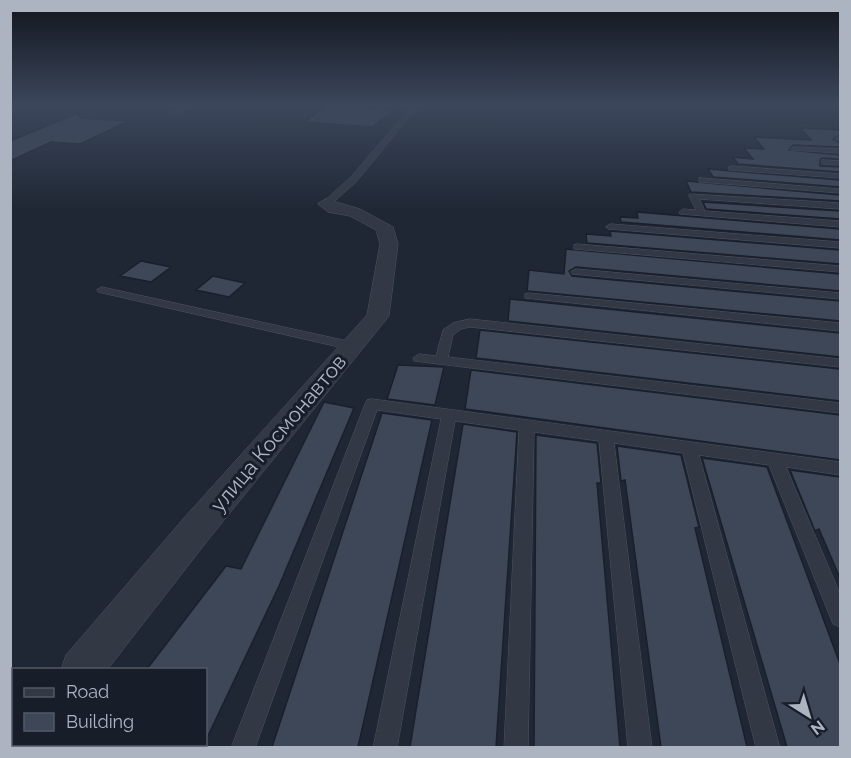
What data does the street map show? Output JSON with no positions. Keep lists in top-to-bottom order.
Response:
{
  "streets": {
    "street": ["улица Космонавтов"]
  },
  "legend": ["Road", "Building"],
  "north": "bottom right"
}
